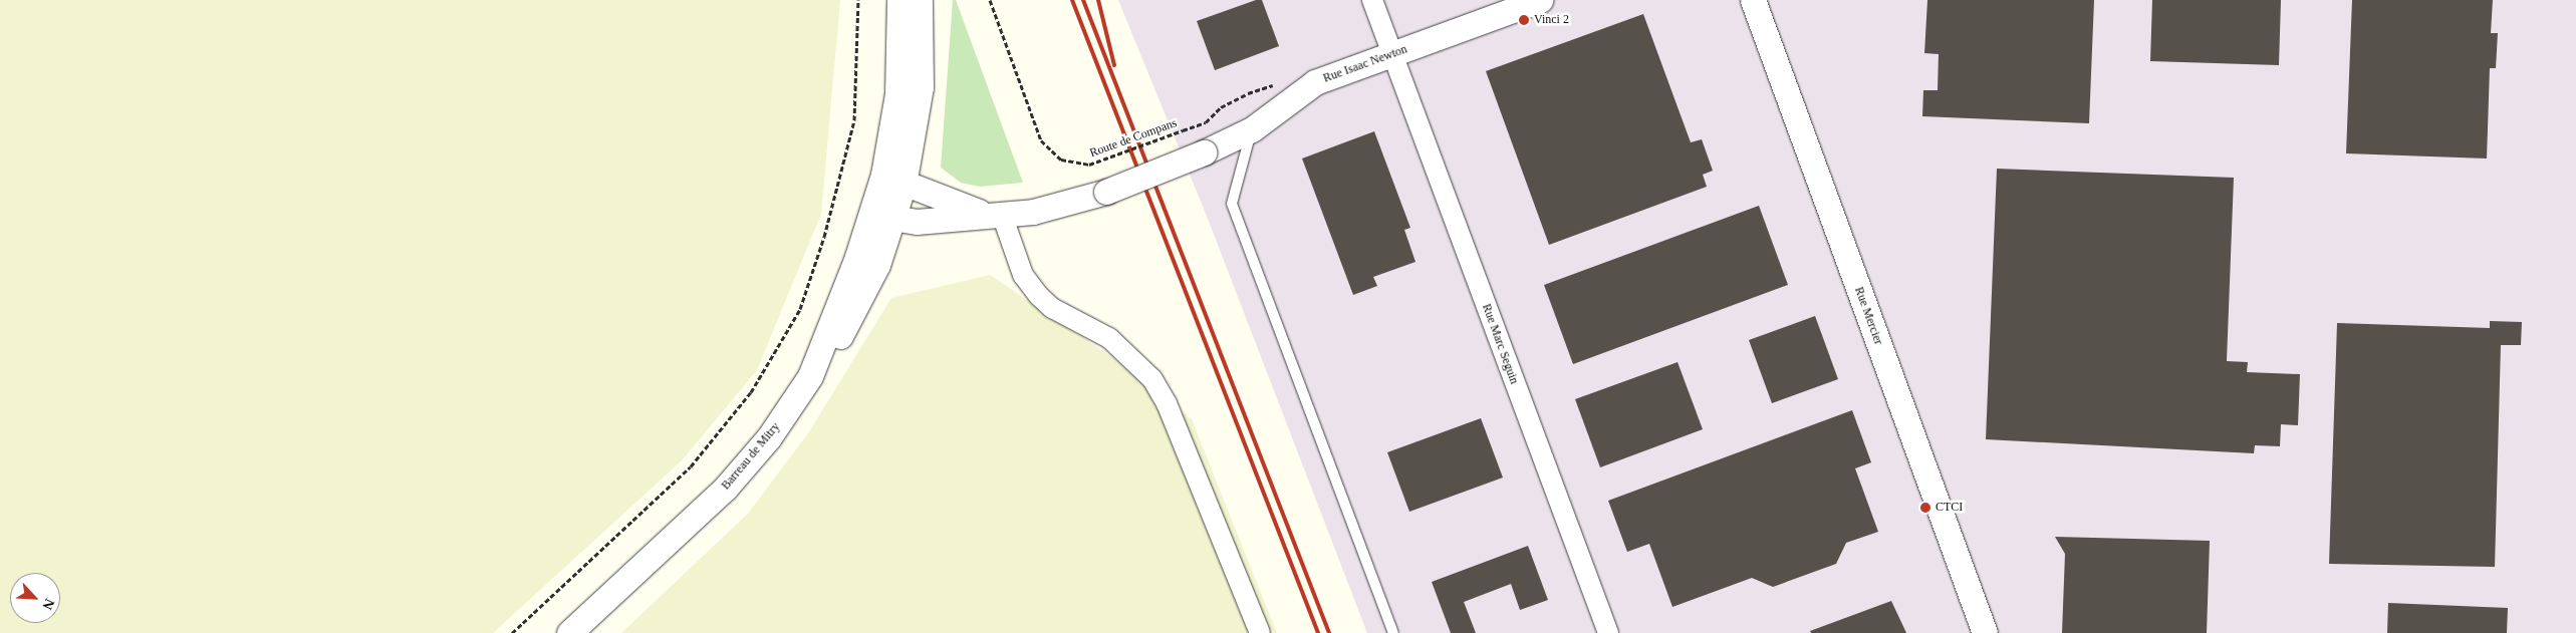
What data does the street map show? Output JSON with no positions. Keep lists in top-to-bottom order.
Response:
{
  "streets": {
    "street": [
      "Rue Isaac Newton",
      "Rue Mercier",
      "Rue Marc Seguin",
      "Barreau de Mitry"
    ],
    "path": ["Route de Compans"]
  },
  "crossings": [
    ["Rue Isaac Newton", "Rue Marc Seguin"],
    ["Rue Isaac Newton", "Barreau de Mitry"]
  ],
  "places": ["Vinci 2", "CTCI"],
  "north": "bottom right"
}
